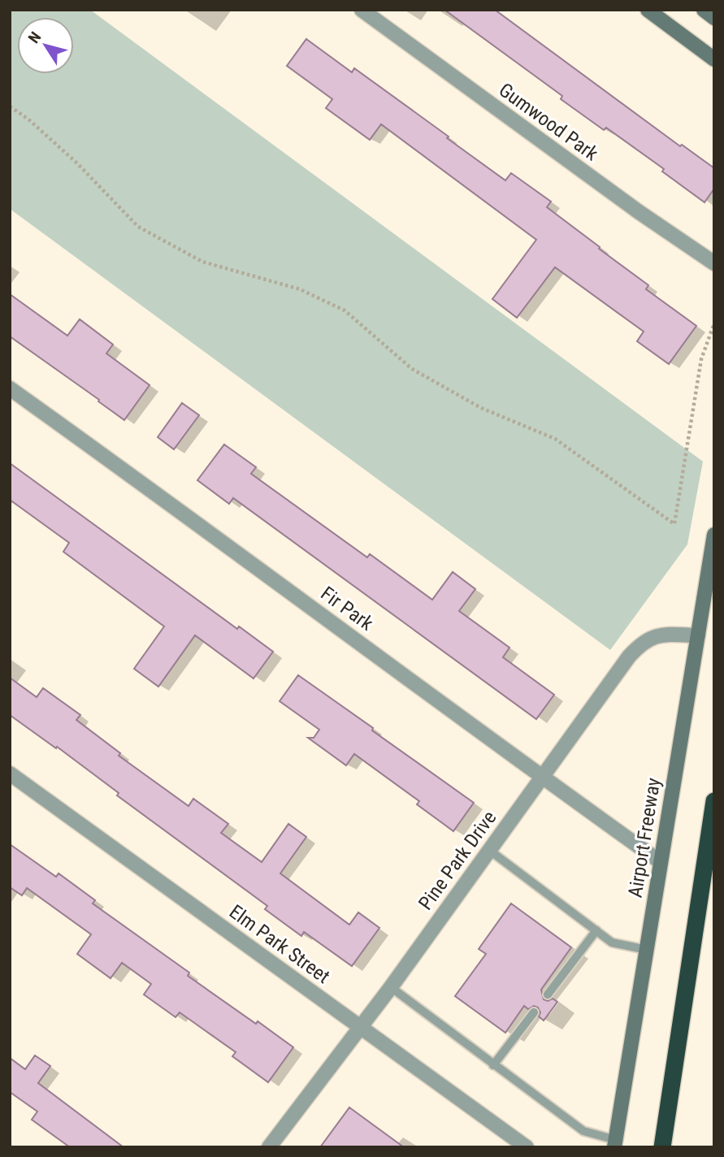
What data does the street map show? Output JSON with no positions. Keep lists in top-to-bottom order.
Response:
{
  "streets": {
    "main road": ["Airport Freeway"],
    "street": [
      "Gumwood Park",
      "Fir Park",
      "Pine Park Drive",
      "Elm Park Street"
    ]
  },
  "crossings": [
    ["Fir Park", "Airport Freeway"],
    ["Fir Park", "Pine Park Drive"],
    ["Airport Freeway", "Pine Park Drive"],
    ["Pine Park Drive", "Elm Park Street"]
  ],
  "north": "top left"
}
